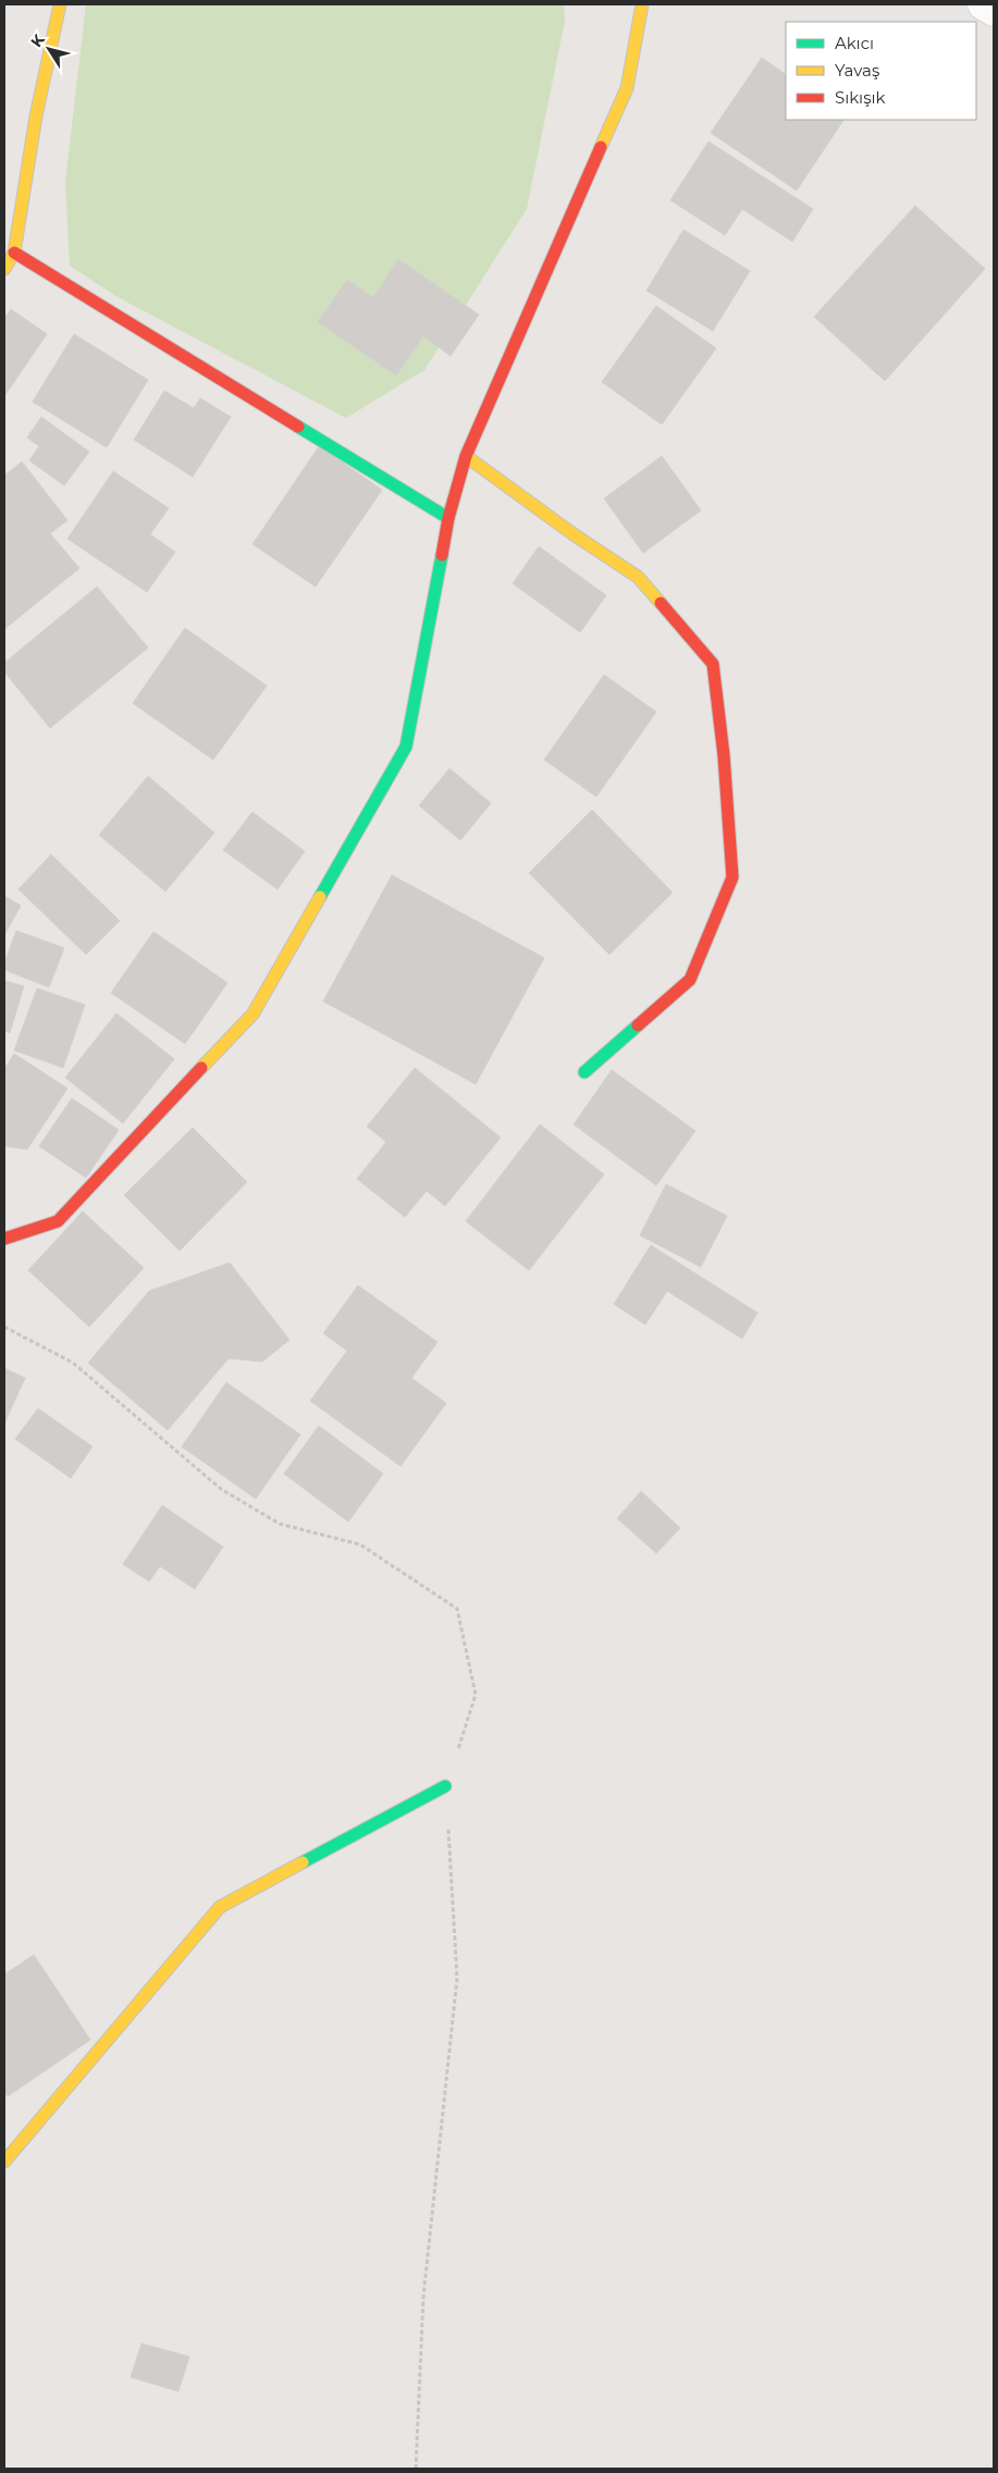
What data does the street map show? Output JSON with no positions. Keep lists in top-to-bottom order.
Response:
{
  "legend": ["Akıcı", "Yavaş", "Sıkışık"],
  "north": "top left"
}
